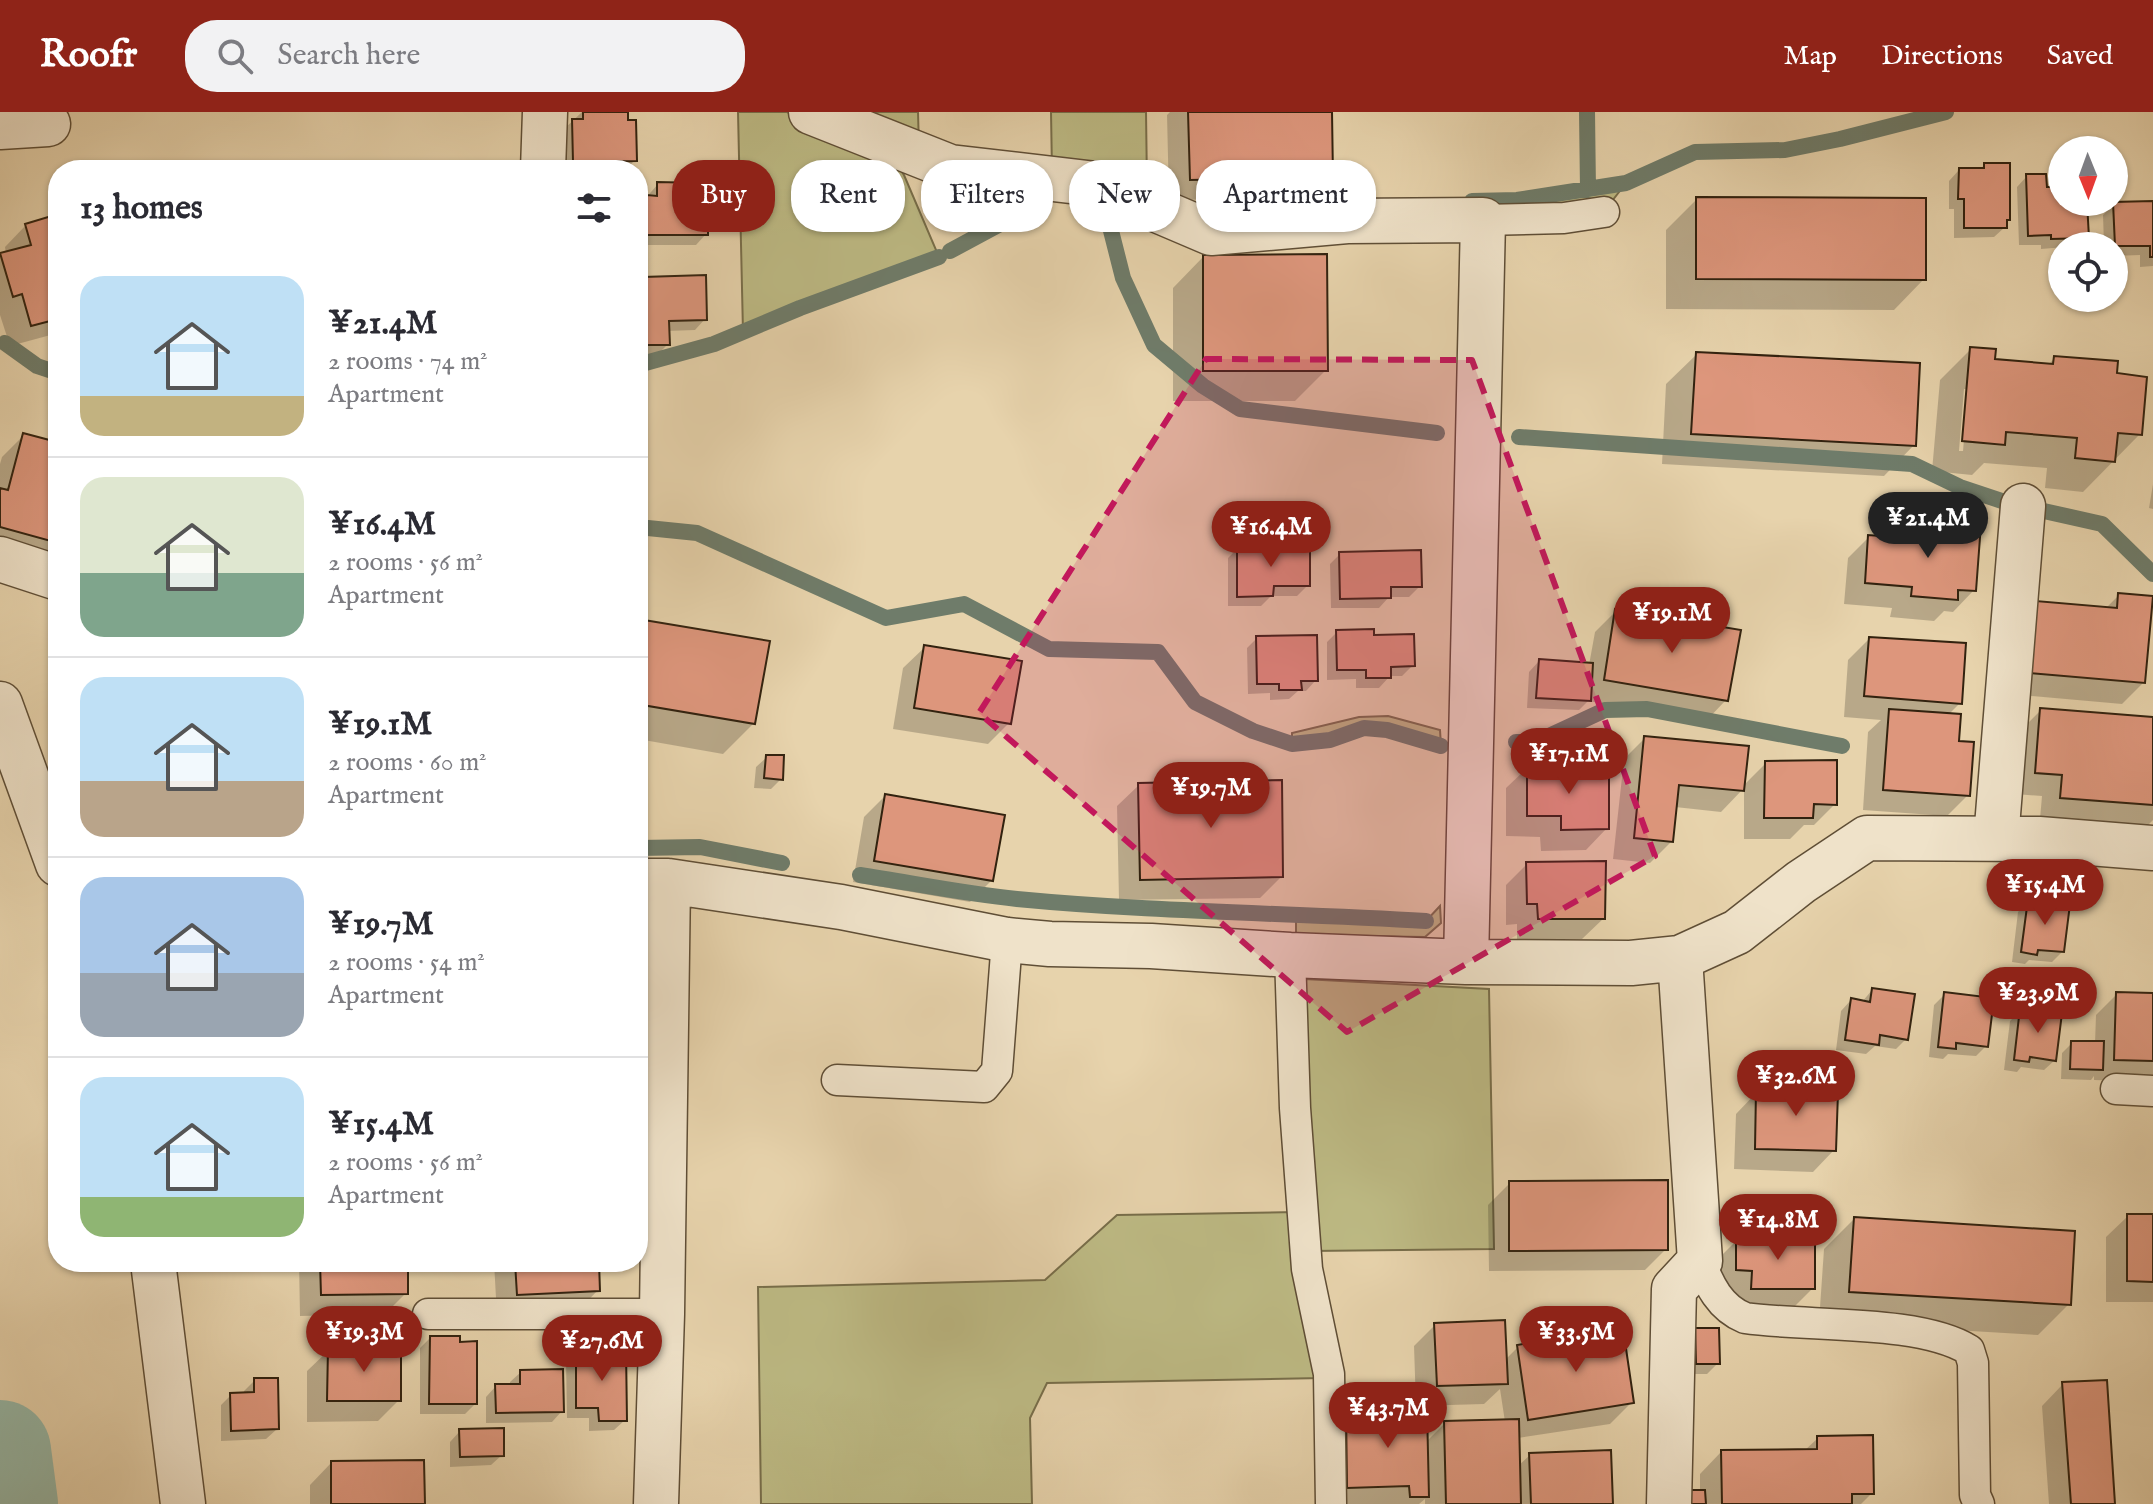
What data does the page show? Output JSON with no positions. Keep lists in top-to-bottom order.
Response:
{
  "north": "bottom",
  "page": {
    "header": "Roofr",
    "search": "Search here",
    "nav": ["Map", "Directions", "Saved"],
    "chip": [
      "Buy",
      "Rent",
      "Filters",
      "New",
      "Apartment"
    ],
    "heading": "13 homes",
    "list": [
      {
        "name": "¥21.4M",
        "note": "2 rooms · 74 m² · Apartment"
      },
      {
        "name": "¥16.4M",
        "note": "2 rooms · 56 m² · Apartment"
      },
      {
        "name": "¥19.1M",
        "note": "2 rooms · 60 m² · Apartment"
      },
      {
        "name": "¥19.7M",
        "note": "2 rooms · 54 m² · Apartment"
      },
      {
        "name": "¥15.4M",
        "note": "2 rooms · 56 m² · Apartment"
      }
    ],
    "price": [
      "¥21.4M",
      "¥16.4M",
      "¥19.1M",
      "¥17.1M",
      "¥19.7M",
      "¥15.4M",
      "¥23.9M",
      "¥32.6M",
      "¥14.8M",
      "¥19.3M",
      "¥33.5M",
      "¥27.6M",
      "¥43.7M"
    ]
  }
}
